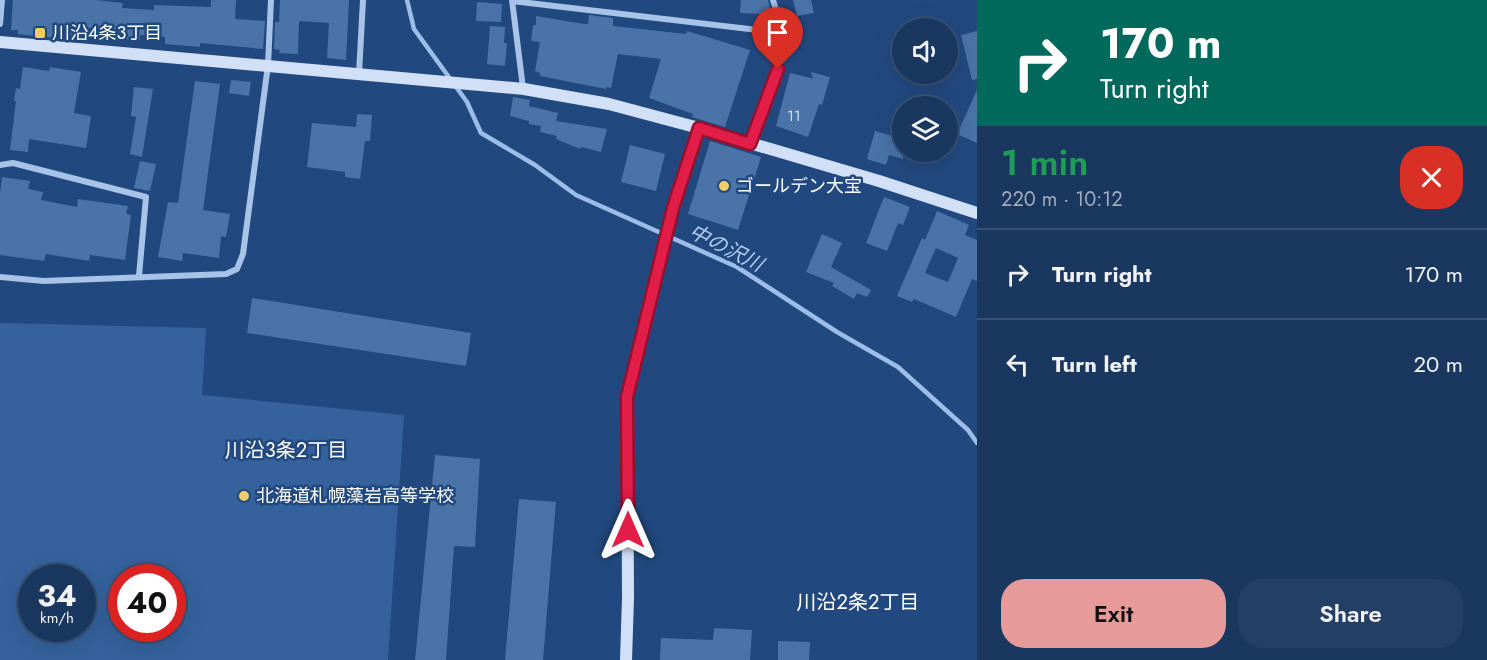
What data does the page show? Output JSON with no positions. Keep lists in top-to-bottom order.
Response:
{
  "districts": ["川沿3条2丁目", "川沿2条2丁目"],
  "water": ["中の沢川"],
  "places": {
    "transit": ["川沿4条3丁目"],
    "other": ["ゴールデン大宝", "北海道札幌藻岩高等学校"]
  },
  "house_numbers": ["11"],
  "page": {
    "turn": ["170 m", "Turn right"],
    "heading": ["1 min", "220 m · 10:12"],
    "list": [
      {
        "name": "Turn right",
        "value": "170 m"
      },
      {
        "name": "Turn left",
        "value": "20 m"
      }
    ],
    "speed": "34 km/h",
    "limit": "40",
    "buttons": ["Exit", "Share"]
  }
}
